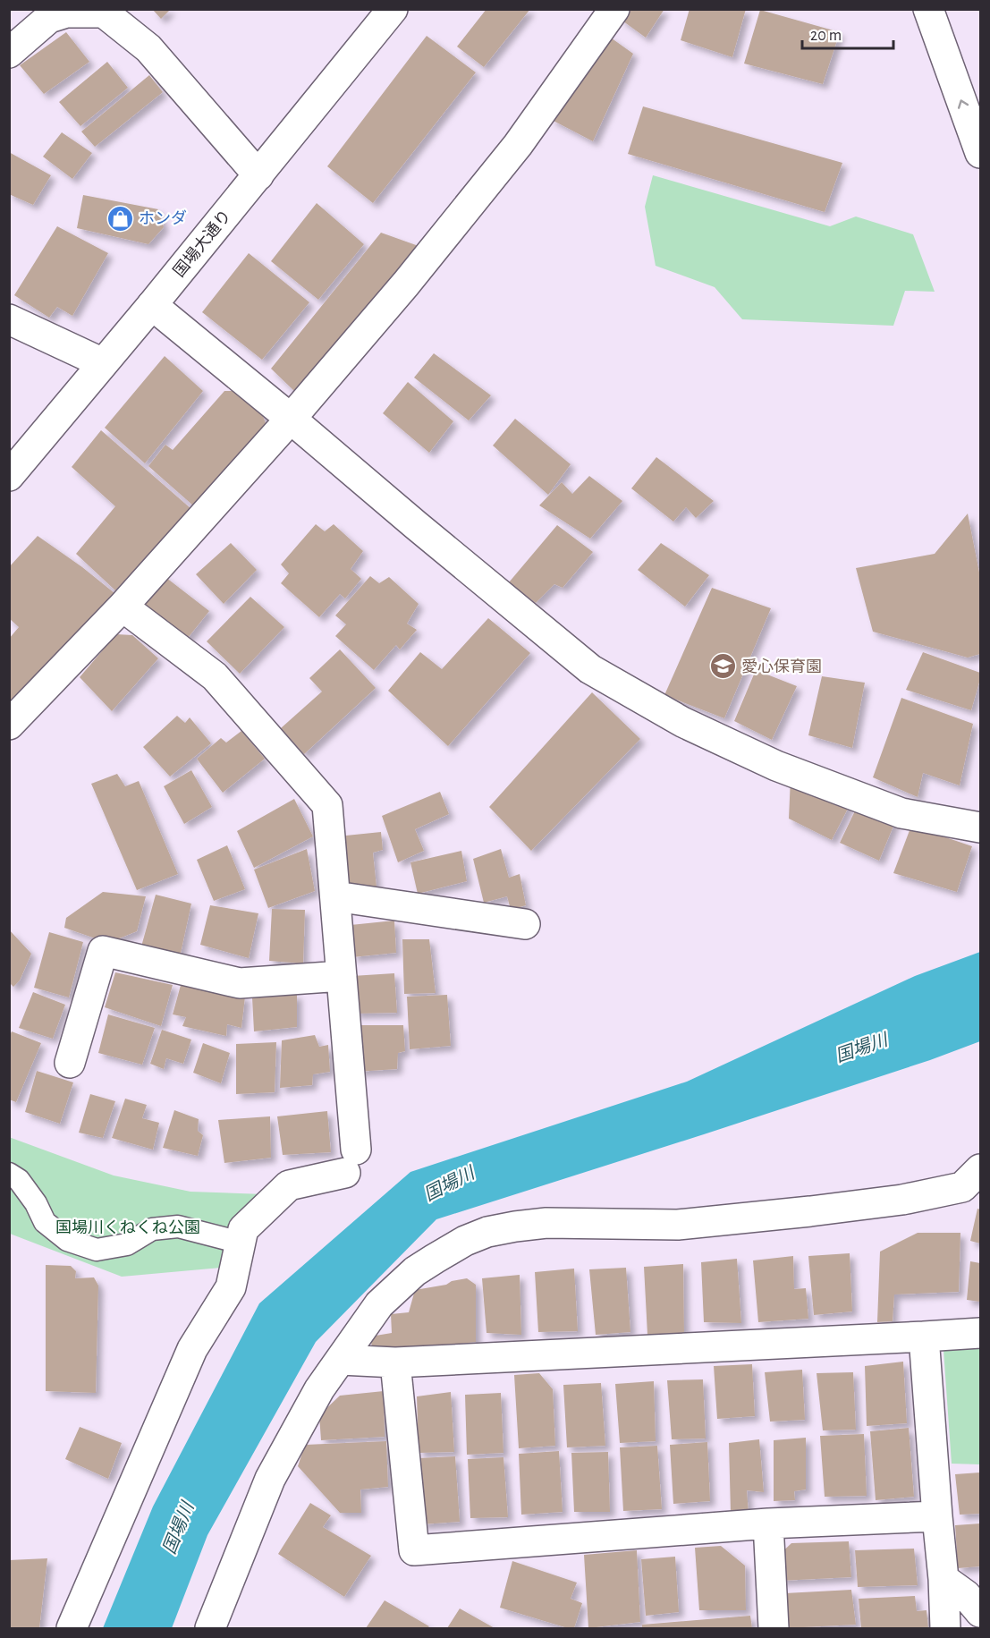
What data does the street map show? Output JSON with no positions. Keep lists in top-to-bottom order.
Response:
{
  "streets": {
    "main road": ["国場大通り"]
  },
  "water": ["国場川"],
  "parks": ["国場川くねくね公園"],
  "places": {
    "shop": ["ホンダ"],
    "school or university": ["愛心保育園"]
  },
  "scale_bar": "20 m"
}
